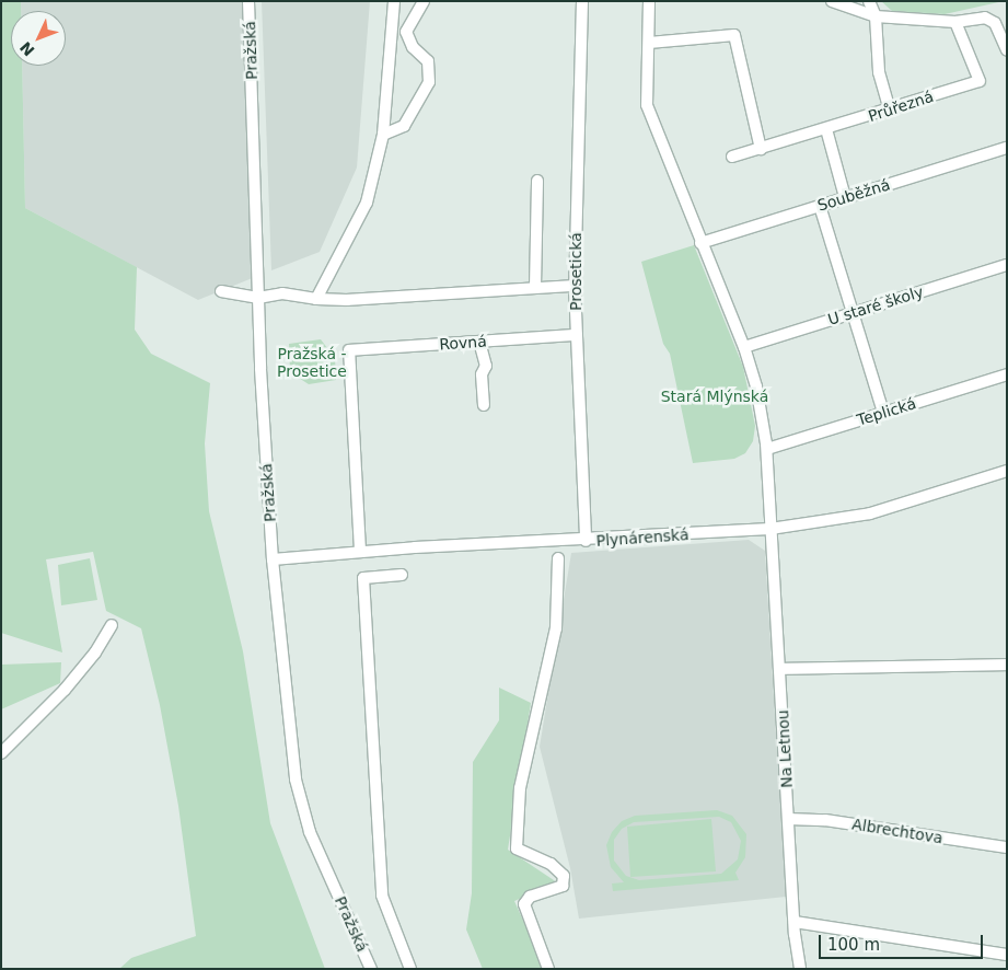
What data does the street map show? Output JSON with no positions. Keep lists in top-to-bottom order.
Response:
{
  "streets": {
    "street": [
      "Pražská",
      "Průřezná",
      "Souběžná",
      "Prosetická",
      "U staré školy",
      "Rovná",
      "Teplická",
      "Plynárenská",
      "Na Letnou",
      "Albrechtova"
    ]
  },
  "crossings": [
    ["Pražská", "Plynárenská"],
    ["Prosetická", "Rovná"],
    ["Prosetická", "Plynárenská"],
    ["Rovná", "Plynárenská"],
    ["Plynárenská", "Na Letnou"],
    ["Na Letnou", "Albrechtova"]
  ],
  "parks": ["Pražská - Prosetice", "Stará Mlýnská"],
  "scale_bar": "100 m",
  "north": "bottom left"
}
